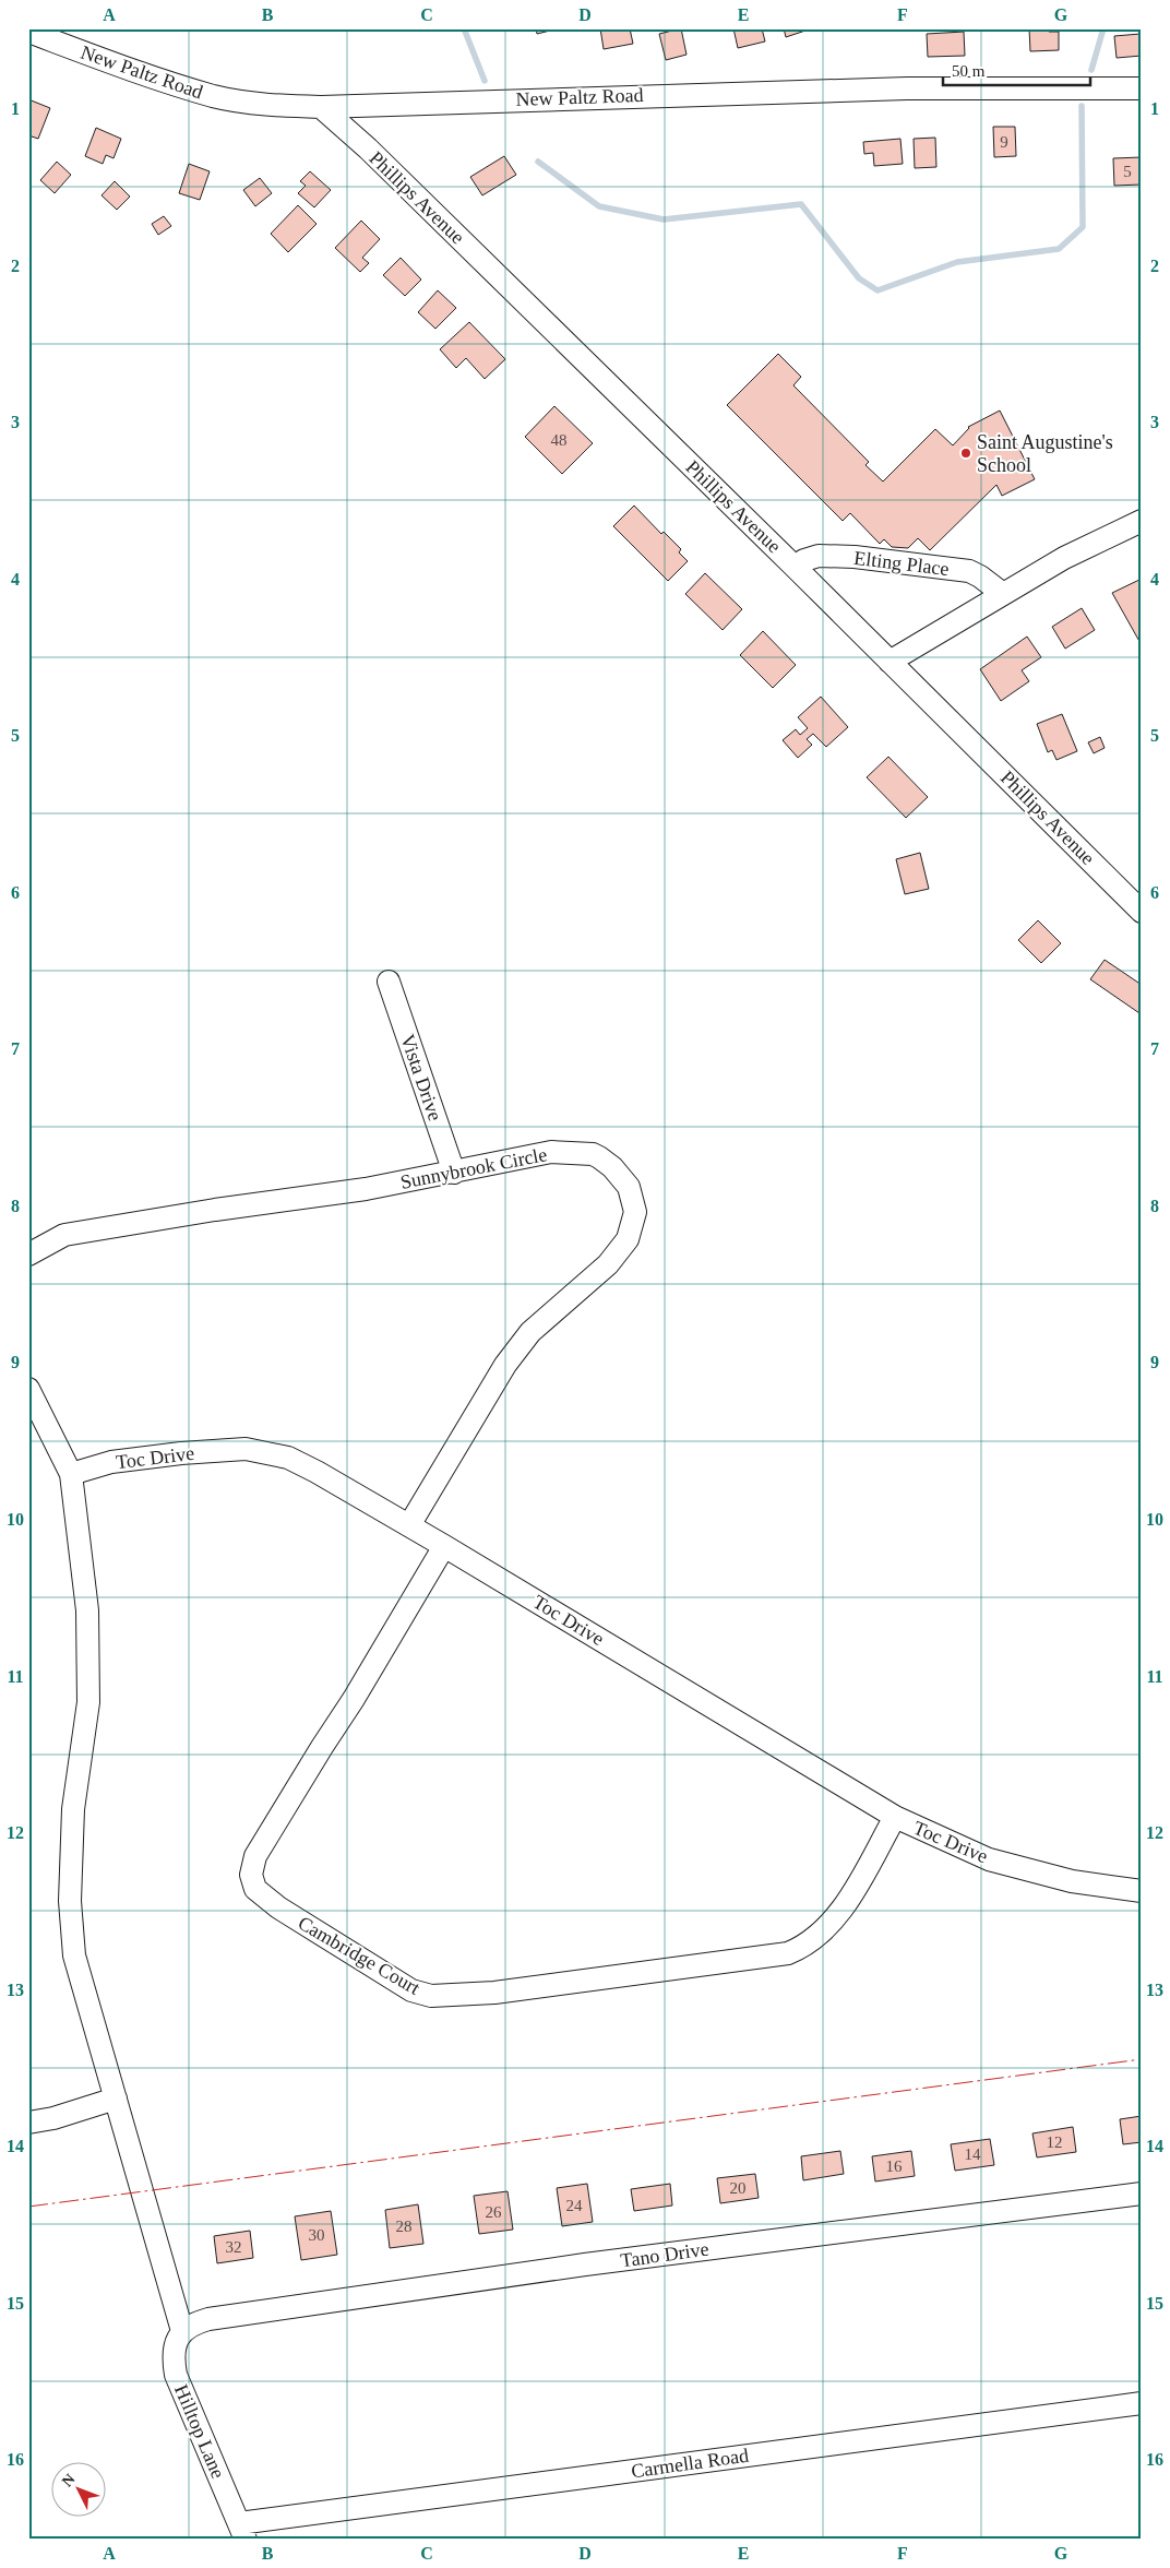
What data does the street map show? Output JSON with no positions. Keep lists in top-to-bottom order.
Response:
{
  "streets": {
    "street": [
      "New Paltz Road",
      "Phillips Avenue",
      "Elting Place",
      "Vista Drive",
      "Sunnybrook Circle",
      "Toc Drive",
      "Cambridge Court",
      "Tano Drive",
      "Hilltop Lane",
      "Carmella Road"
    ]
  },
  "crossings": [
    ["New Paltz Road", "Phillips Avenue"],
    ["Phillips Avenue", "Elting Place"],
    ["Vista Drive", "Sunnybrook Circle"],
    ["Sunnybrook Circle", "Toc Drive"],
    ["Toc Drive", "Cambridge Court"],
    ["Tano Drive", "Hilltop Lane"],
    ["Hilltop Lane", "Carmella Road"]
  ],
  "places": ["Saint Augustine's School"],
  "house_numbers": [
    "9",
    "5",
    "48",
    "12",
    "14",
    "16",
    "20",
    "24",
    "26",
    "28",
    "30",
    "32"
  ],
  "scale_bar": "50 m",
  "north": "top left",
  "grid": {
    "columns": [
      "A",
      "B",
      "C",
      "D",
      "E",
      "F",
      "G"
    ],
    "rows": [
      "1",
      "2",
      "3",
      "4",
      "5",
      "6",
      "7",
      "8",
      "9",
      "10",
      "11",
      "12",
      "13",
      "14",
      "15",
      "16"
    ]
  }
}
